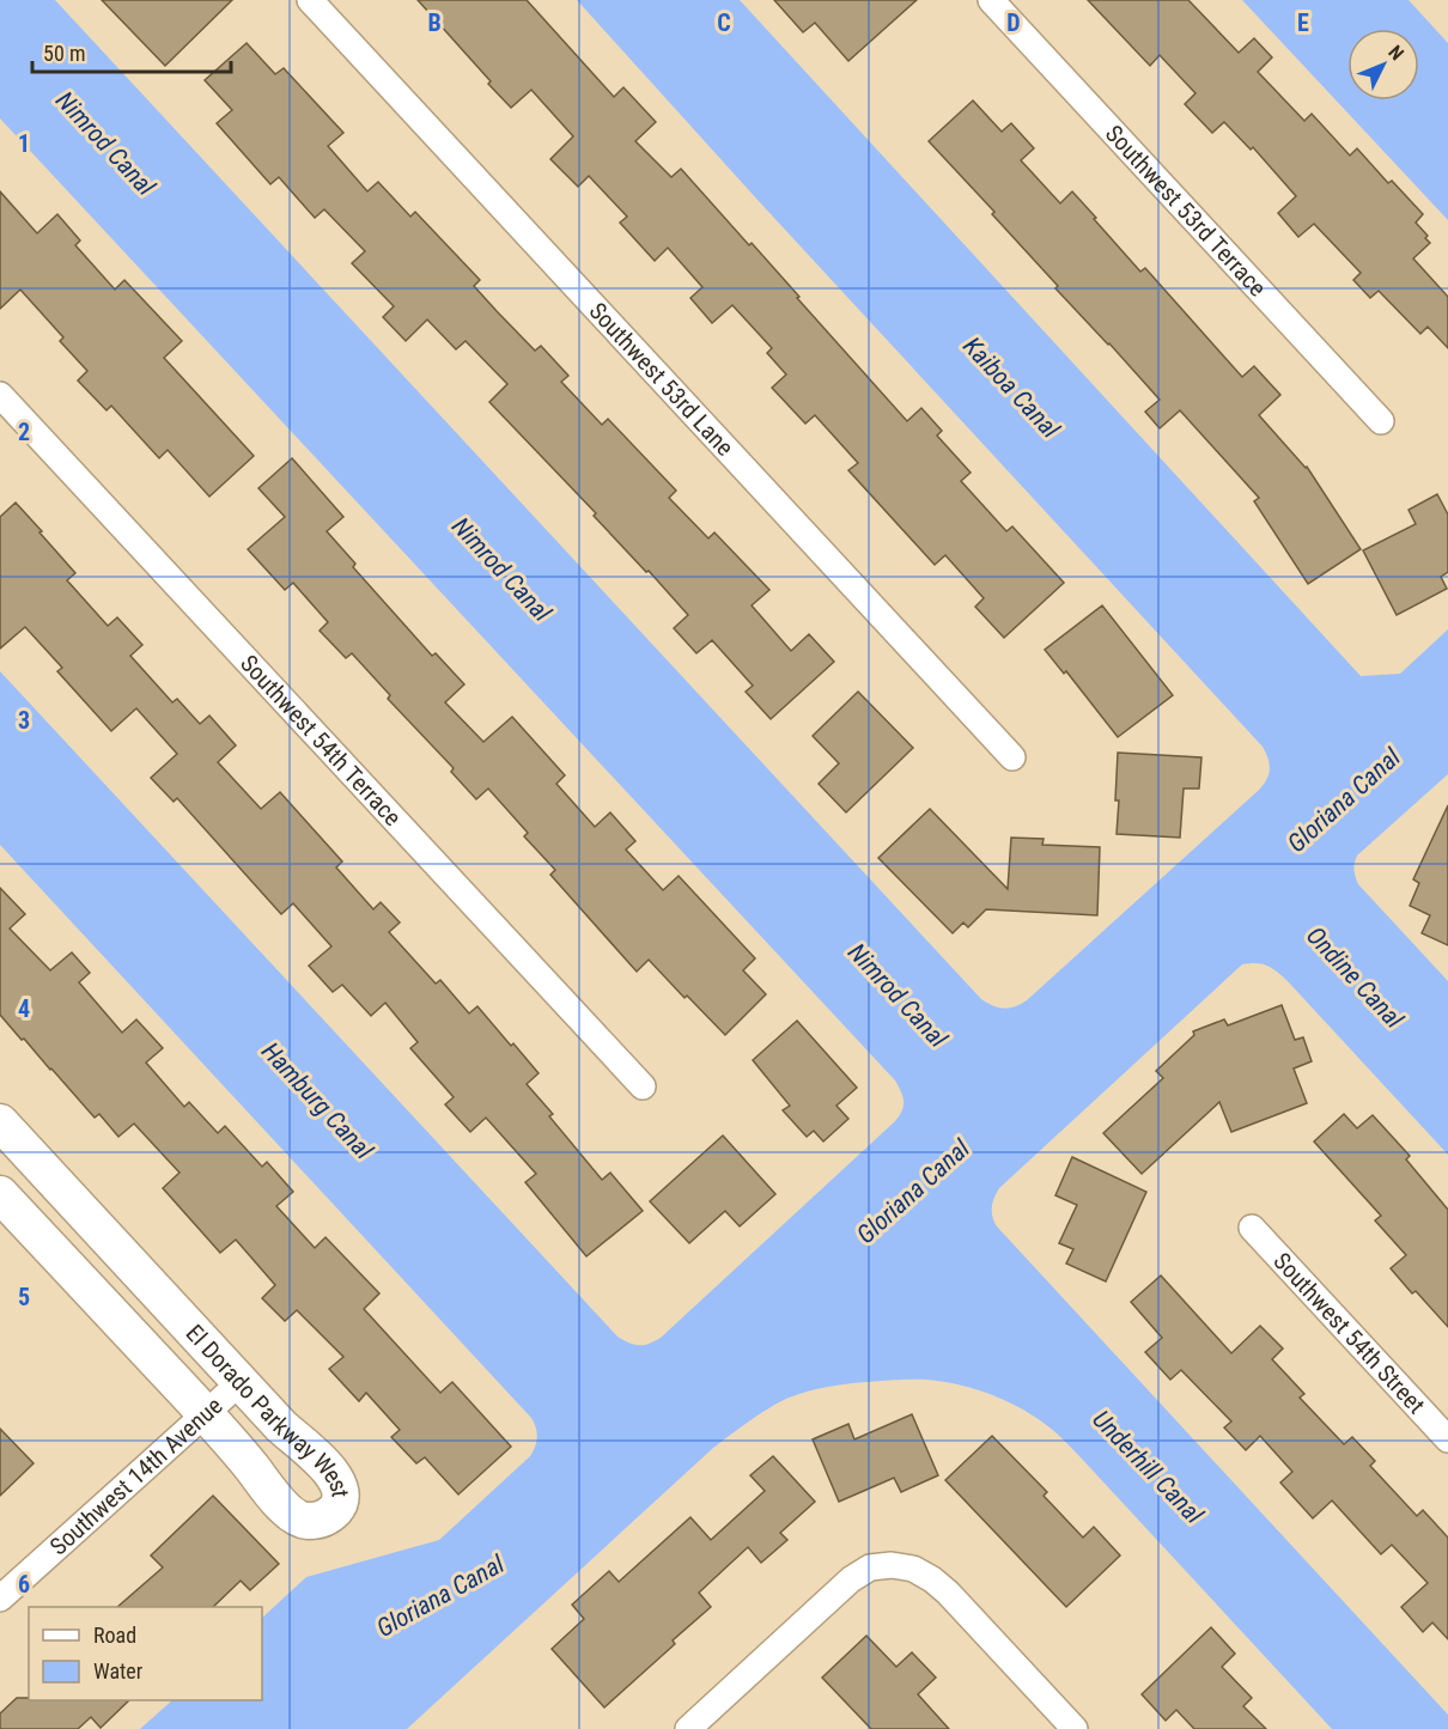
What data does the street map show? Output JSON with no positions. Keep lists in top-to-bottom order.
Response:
{
  "streets": {
    "street": [
      "Southwest 53rd Terrace",
      "Southwest 53rd Lane",
      "Southwest 54th Terrace",
      "Southwest 54th Street",
      "El Dorado Parkway West",
      "Southwest 14th Avenue"
    ]
  },
  "crossings": [
    ["El Dorado Parkway West", "Southwest 14th Avenue"]
  ],
  "water": [
    "Nimrod Canal",
    "Kaiboa Canal",
    "Gloriana Canal",
    "Ondine Canal",
    "Hamburg Canal",
    "Underhill Canal"
  ],
  "legend": ["Road", "Water"],
  "scale_bar": "50 m",
  "north": "top right",
  "grid": {
    "columns": [
      "B",
      "C",
      "D",
      "E"
    ],
    "rows": [
      "1",
      "2",
      "3",
      "4",
      "5",
      "6"
    ]
  }
}
